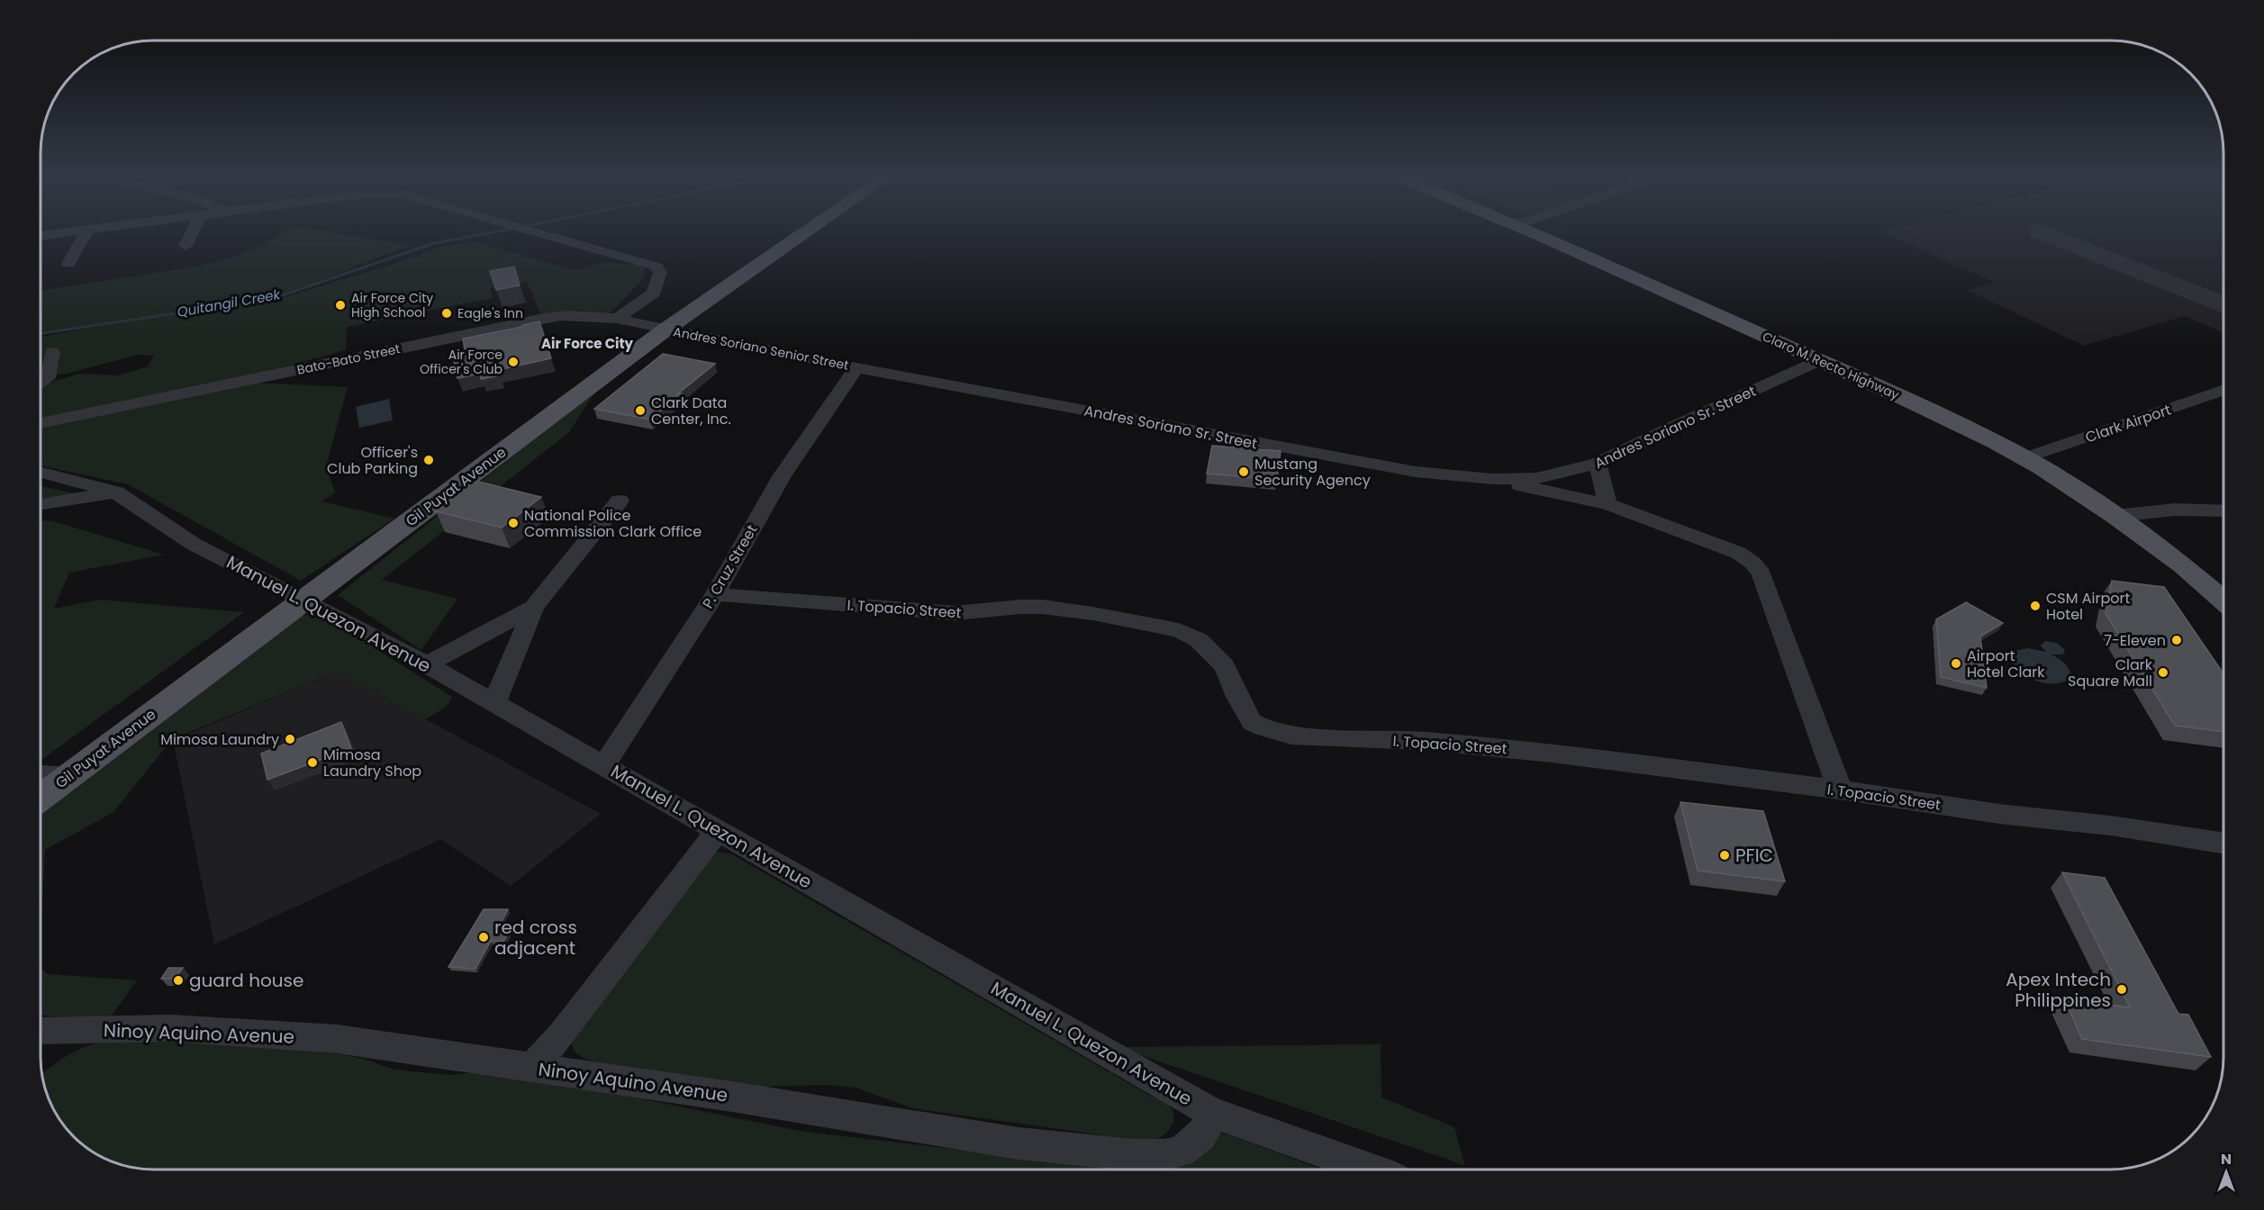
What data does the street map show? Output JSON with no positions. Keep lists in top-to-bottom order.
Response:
{
  "streets": {
    "main road": ["Claro M. Recto Highway", "Gil Puyat Avenue"],
    "street": [
      "Andres Soriano Senior Street",
      "Bato-Bato Street",
      "Clark Airport",
      "Andres Soriano Sr. Street",
      "P. Cruz Street",
      "I. Topacio Street",
      "Manuel L. Quezon Avenue",
      "Ninoy Aquino Avenue"
    ]
  },
  "crossings": [
    ["Andres Soriano Senior Street", "Bato-Bato Street"],
    ["Andres Soriano Senior Street", "Andres Soriano Sr. Street"],
    ["Andres Soriano Senior Street", "Gil Puyat Avenue"],
    ["Andres Soriano Senior Street", "P. Cruz Street"],
    ["Bato-Bato Street", "Gil Puyat Avenue"],
    ["Claro M. Recto Highway", "Clark Airport"],
    ["Claro M. Recto Highway", "Andres Soriano Sr. Street"],
    ["Andres Soriano Sr. Street", "P. Cruz Street"],
    ["Gil Puyat Avenue", "Manuel L. Quezon Avenue"],
    ["P. Cruz Street", "I. Topacio Street"],
    ["P. Cruz Street", "Manuel L. Quezon Avenue"],
    ["Manuel L. Quezon Avenue", "Ninoy Aquino Avenue"]
  ],
  "districts": ["Air Force City"],
  "water": ["Quitangil Creek"],
  "places": [
    "Air Force City High School",
    "Eagle's Inn",
    "Air Force Officer's Club",
    "Clark Data Center, Inc.",
    "Officer's Club Parking",
    "Mustang Security Agency",
    "National Police Commission Clark Office",
    "CSM Airport Hotel",
    "7-Eleven",
    "Airport Hotel Clark",
    "Clark Square Mall",
    "Mimosa Laundry",
    "Mimosa Laundry Shop",
    "PFIC",
    "red cross adjacent",
    "guard house",
    "Apex Intech Philippines"
  ],
  "north": "top"
}
